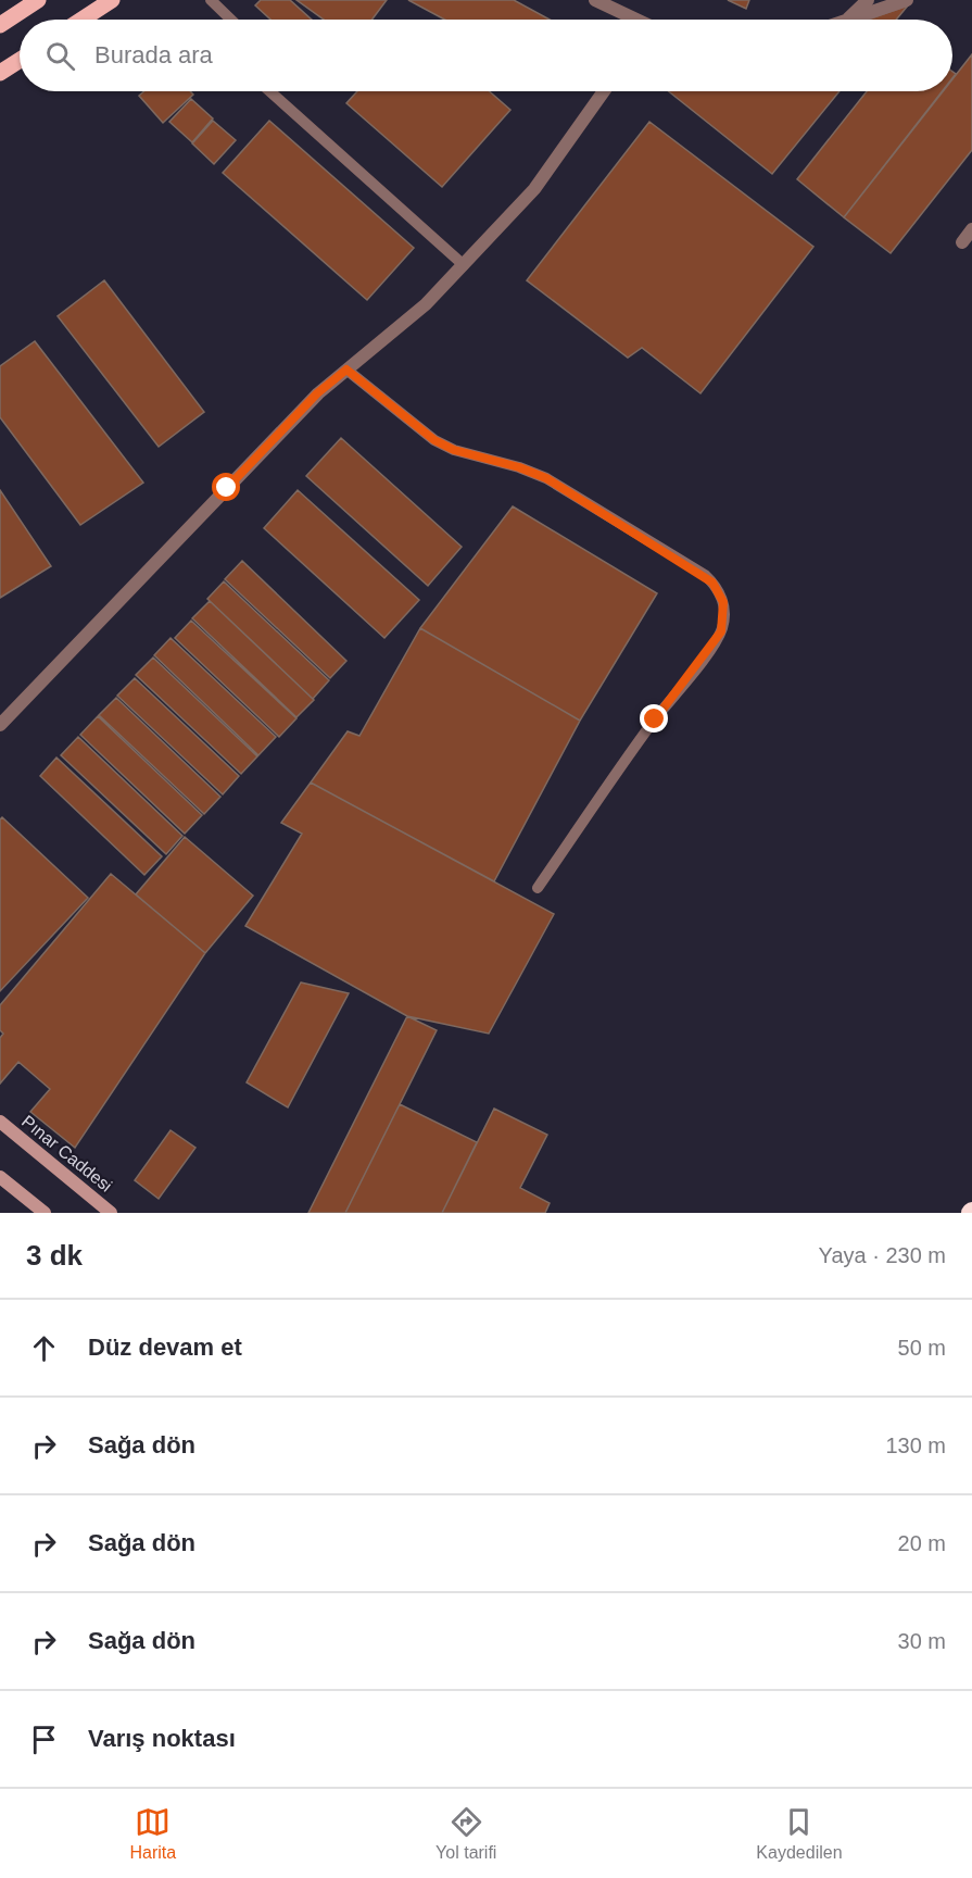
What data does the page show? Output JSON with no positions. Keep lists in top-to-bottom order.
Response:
{
  "streets": {
    "main road": ["Pınar Caddesi"]
  },
  "page": {
    "search": "Burada ara",
    "heading": ["3 dk", "Yaya · 230 m"],
    "list": [
      ["Düz devam et", "50 m"],
      ["Sağa dön", "130 m"],
      ["Sağa dön", "20 m"],
      ["Sağa dön", "30 m"],
      "Varış noktası"
    ],
    "nav": ["Harita", "Yol tarifi", "Kaydedilen"]
  }
}
